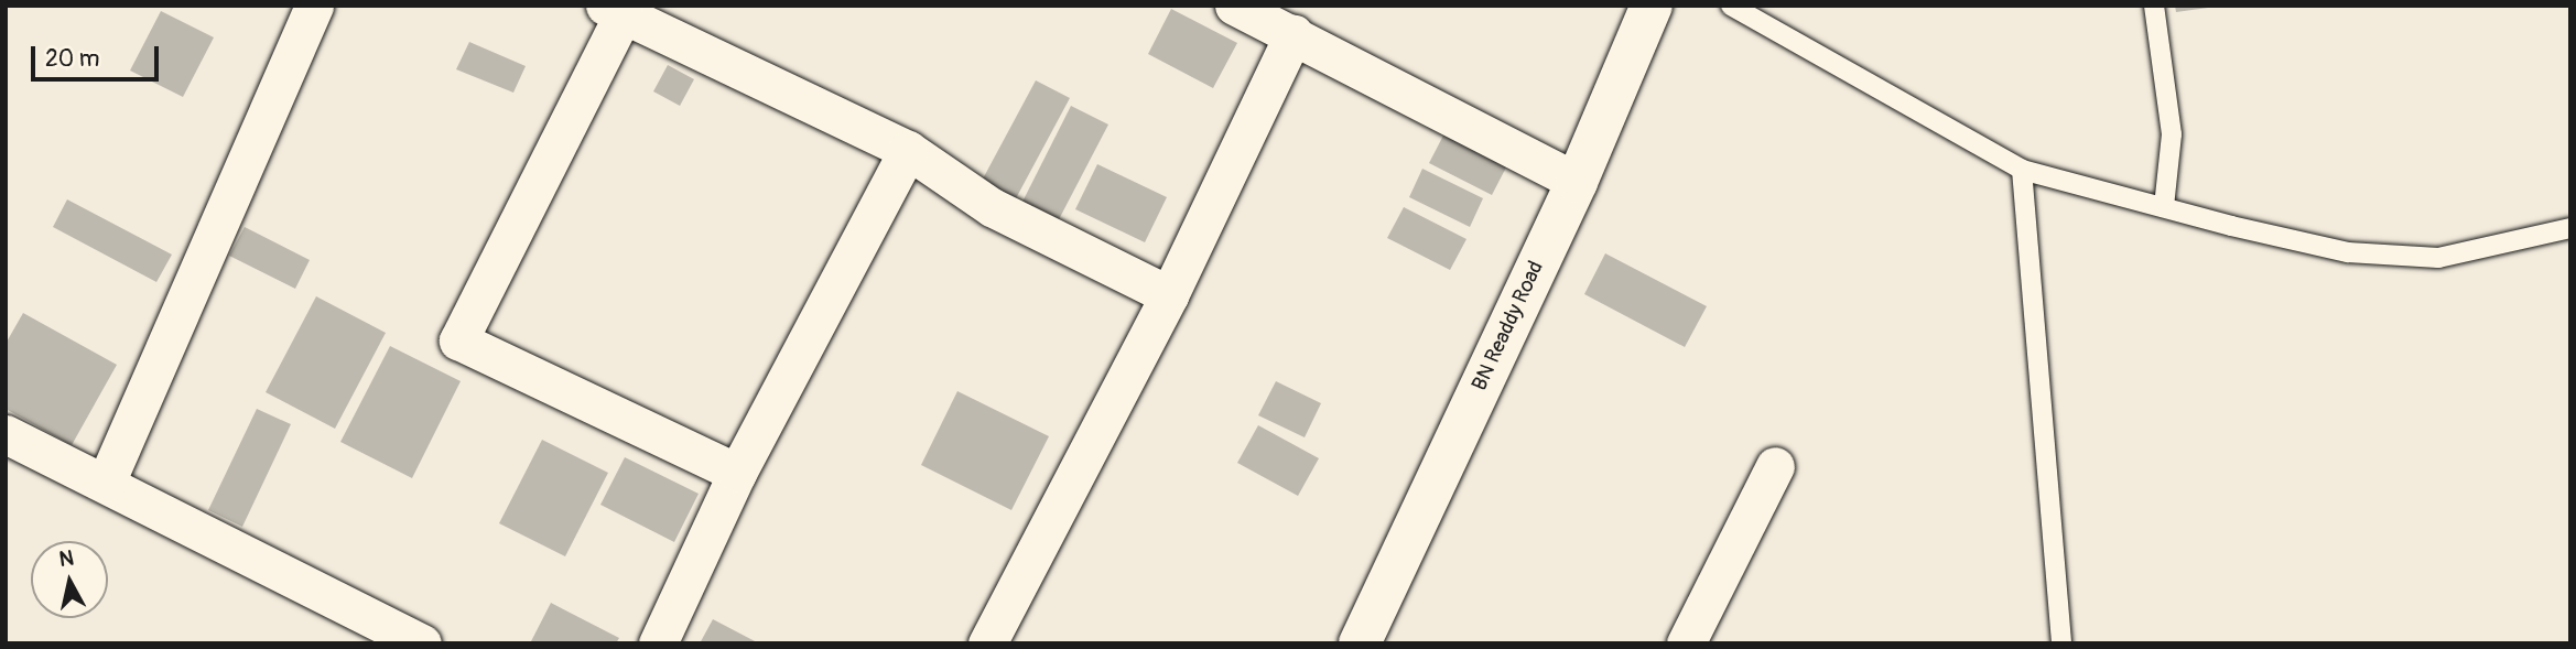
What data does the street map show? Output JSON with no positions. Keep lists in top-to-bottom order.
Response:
{
  "streets": {
    "street": ["BN Readdy Road"]
  },
  "scale_bar": "20 m",
  "north": "top"
}
